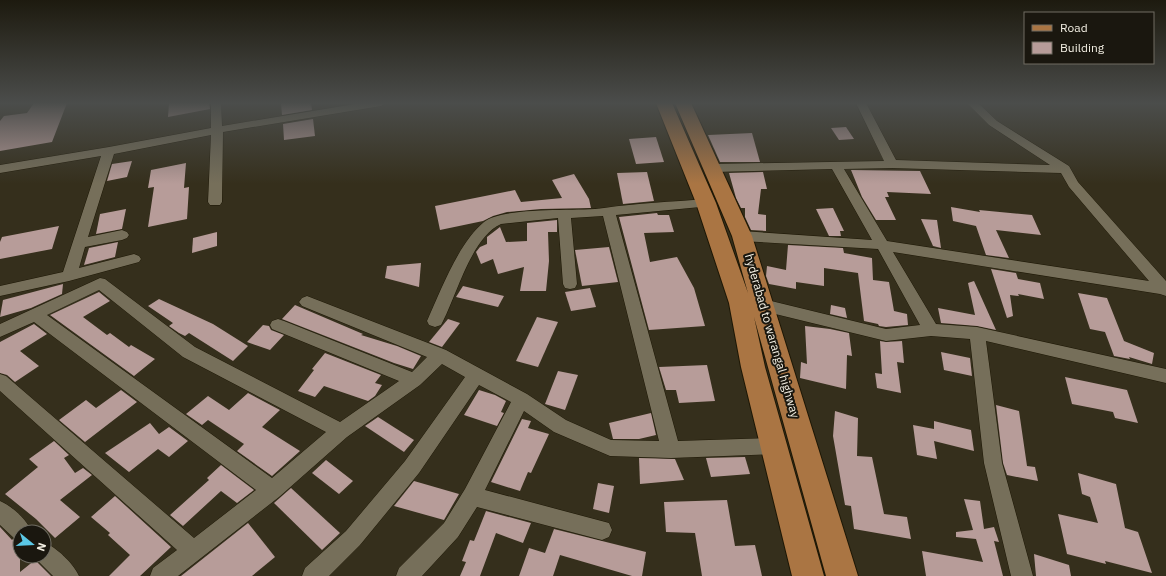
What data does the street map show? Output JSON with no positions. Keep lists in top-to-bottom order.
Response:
{
  "streets": {
    "main road": ["hyderabad to warangal highway"]
  },
  "legend": ["Road", "Building"],
  "north": "right"
}
